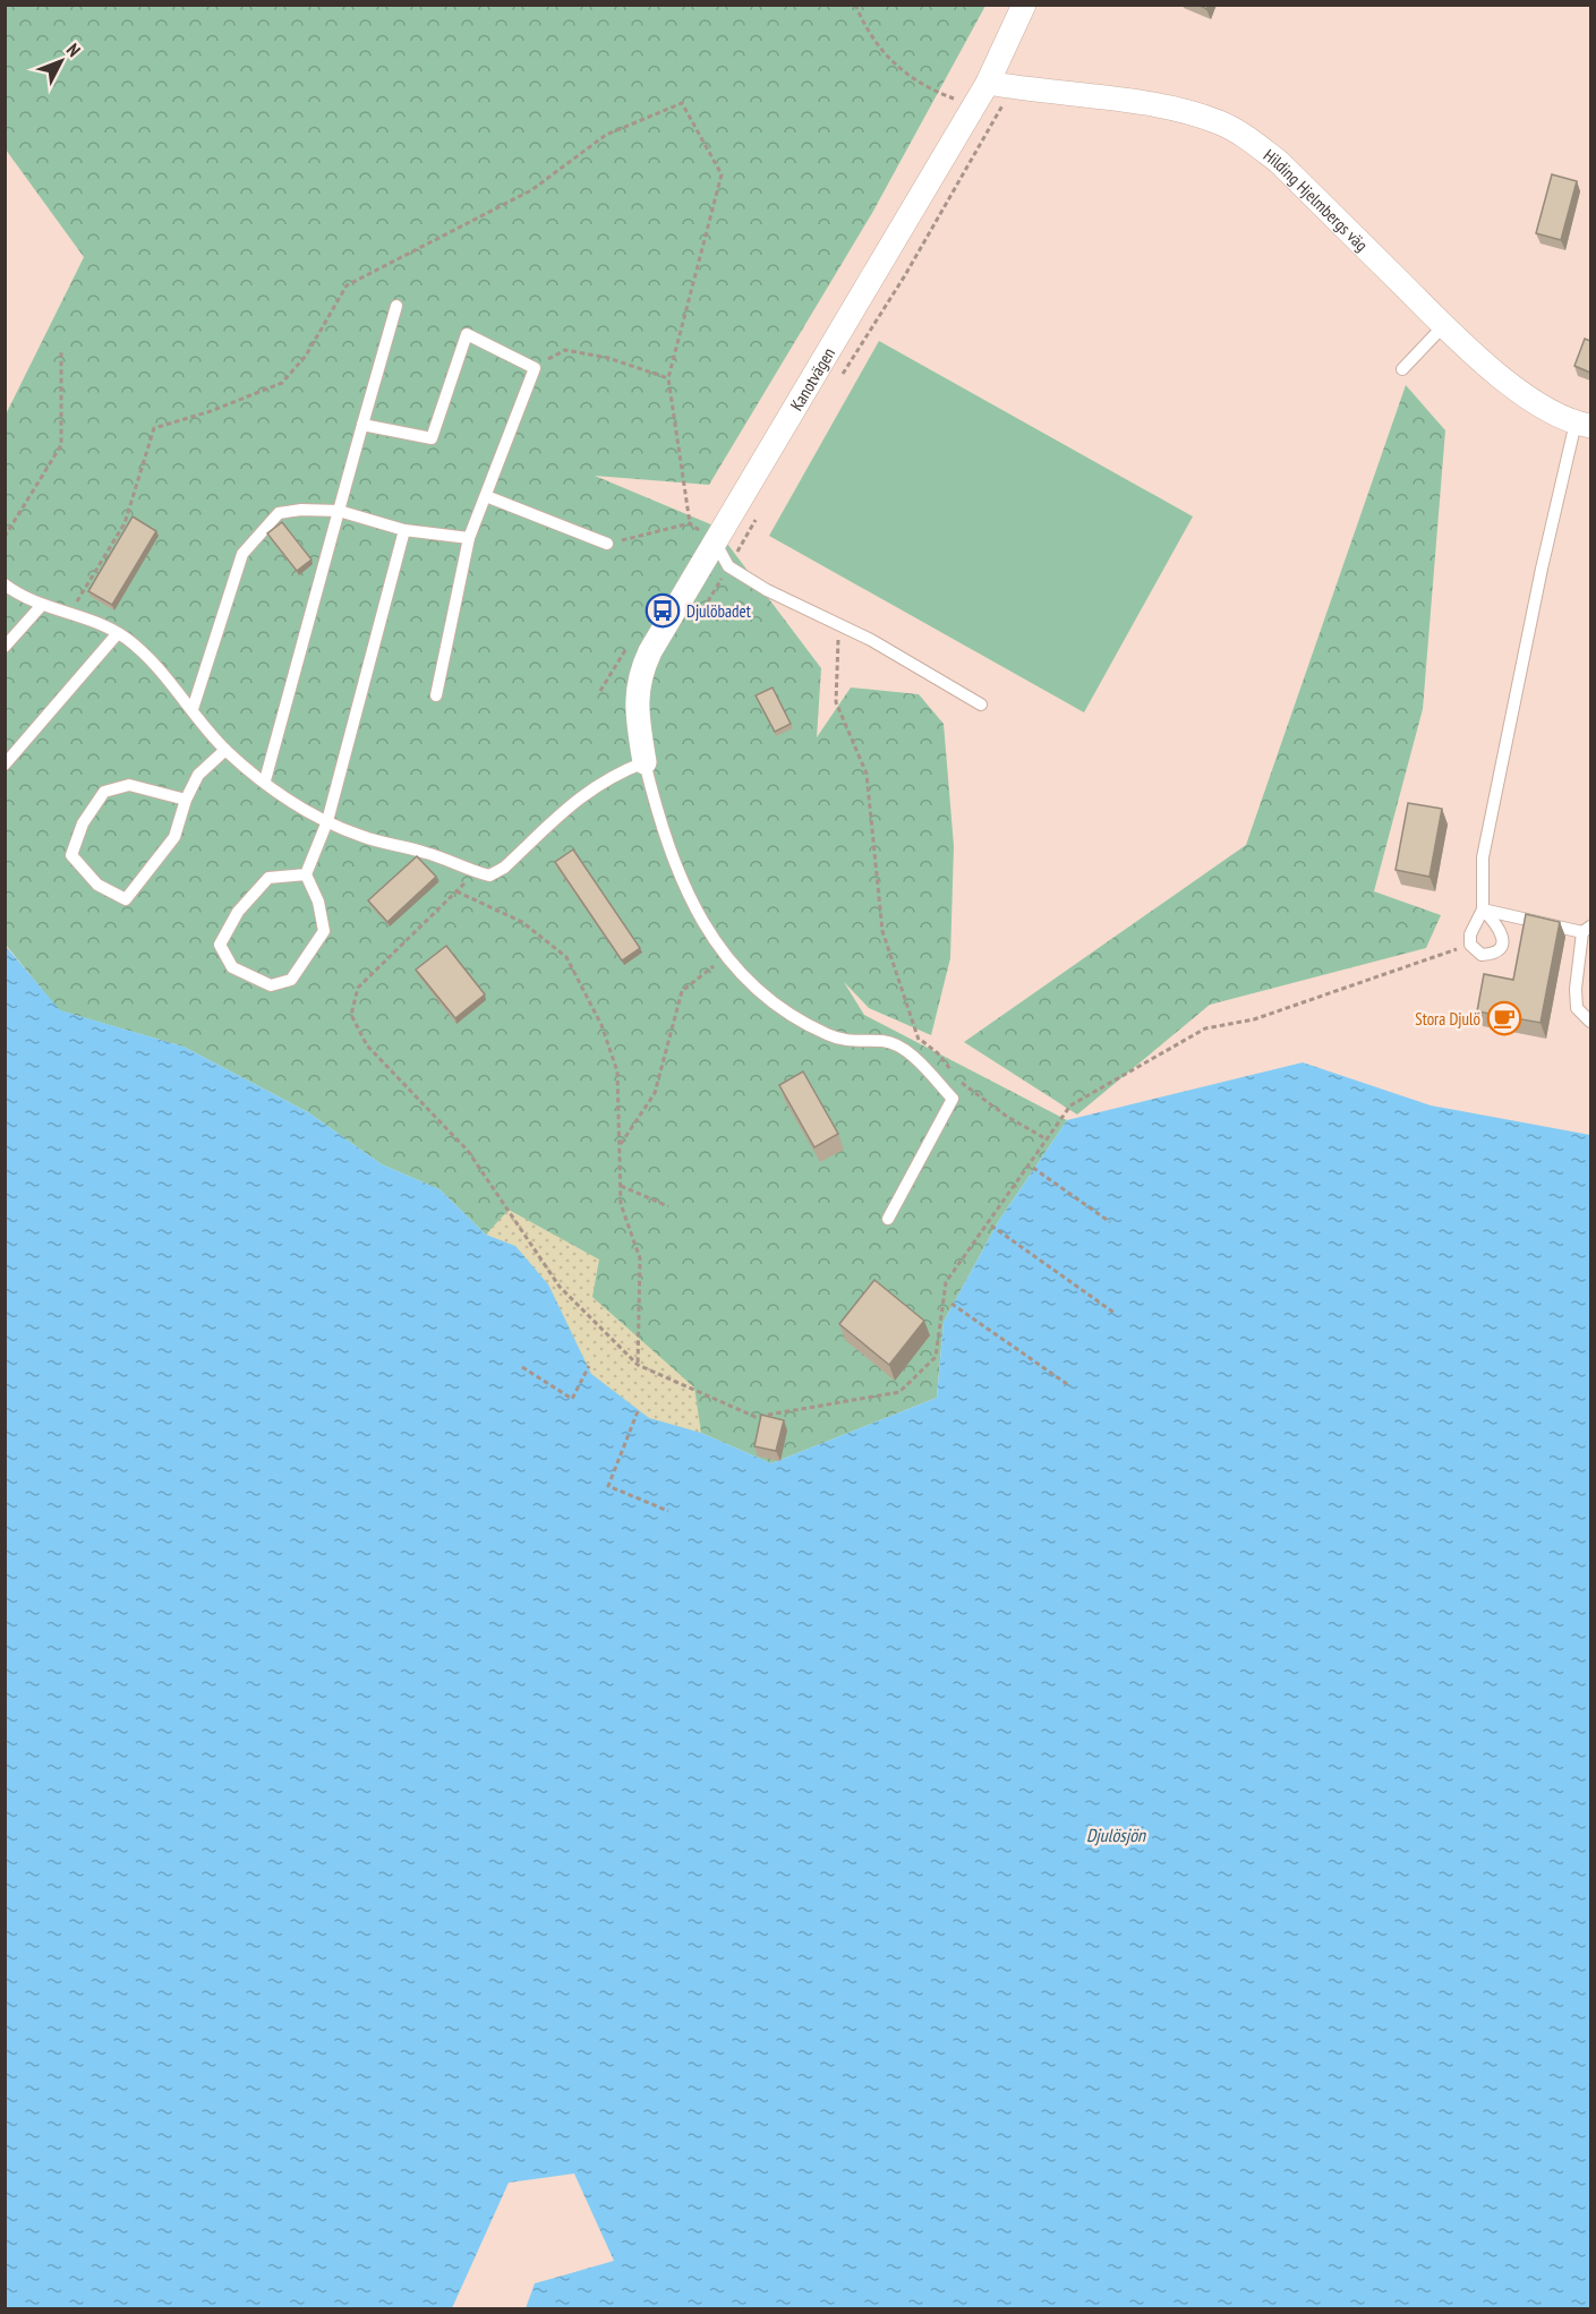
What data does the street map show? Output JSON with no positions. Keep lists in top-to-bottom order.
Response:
{
  "streets": {
    "street": ["Hilding Hjelmbergs väg", "Kanotvägen"]
  },
  "crossings": [
    ["Hilding Hjelmbergs väg", "Kanotvägen"]
  ],
  "water": ["Djulösjön"],
  "places": {
    "bus stop": ["Djulöbadet"],
    "cafe": ["Stora Djulö"]
  },
  "north": "top right"
}
